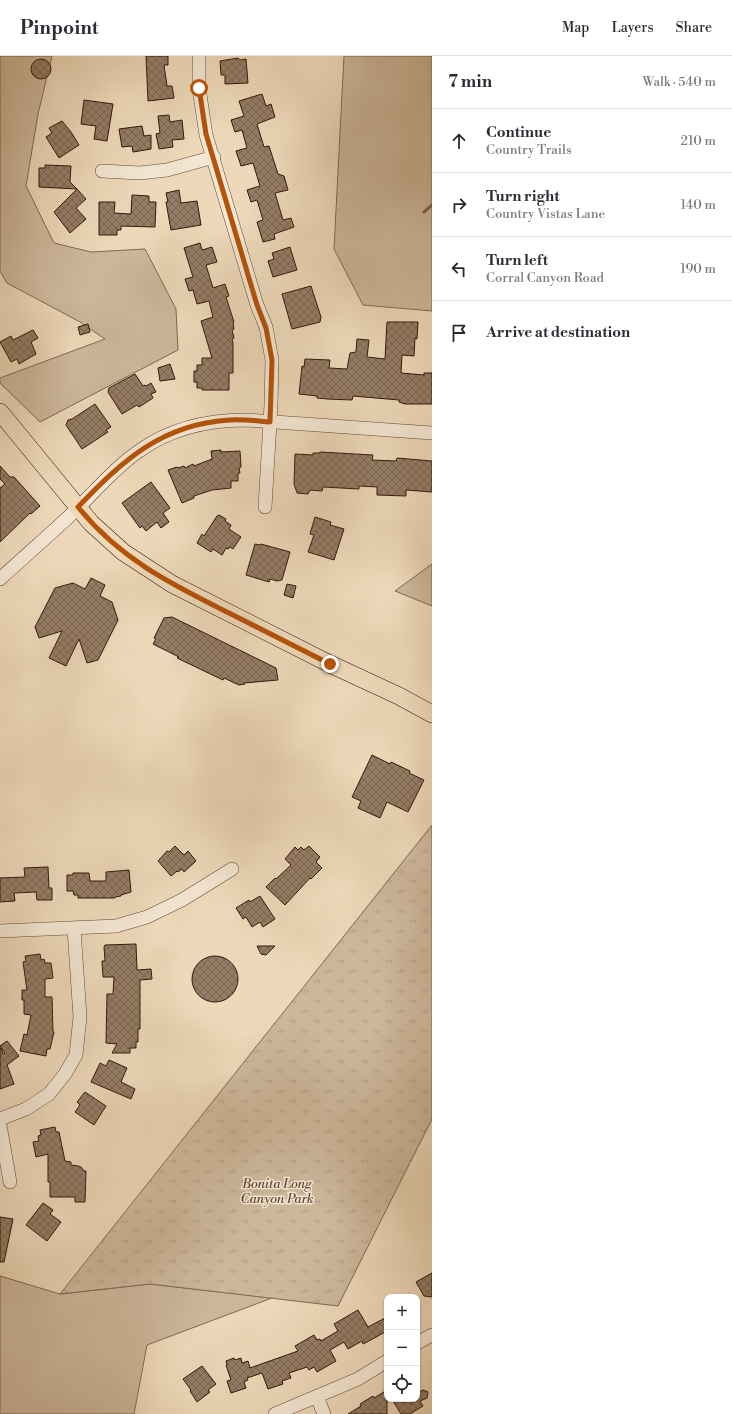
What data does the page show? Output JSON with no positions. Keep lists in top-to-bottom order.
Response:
{
  "parks": ["Bonita Long Canyon Park"],
  "page": {
    "header": "Pinpoint",
    "nav": ["Map", "Layers", "Share"],
    "heading": ["7 min", "Walk · 540 m"],
    "list": [
      ["Continue", "Country Trails", "210 m"],
      ["Turn right", "Country Vistas Lane", "140 m"],
      ["Turn left", "Corral Canyon Road", "190 m"],
      "Arrive at destination"
    ],
    "map_buttons": ["+", "−"]
  }
}
